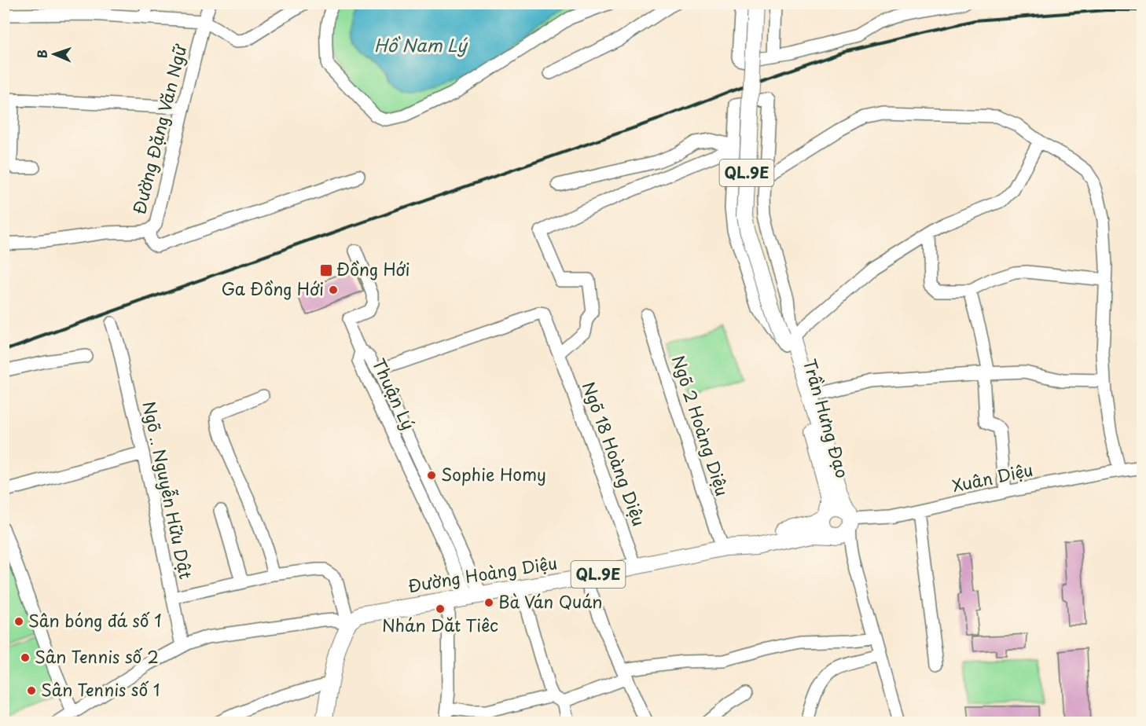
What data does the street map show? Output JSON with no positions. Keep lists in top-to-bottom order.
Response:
{
  "streets": {
    "main road": ["QL.9E", "Trần Hưng Đạo", "Đường Hoàng Diệu"],
    "street": [
      "Đường Đặng Văn Ngữ",
      "Thuận Lý",
      "Ngõ 2 Hoàng Diệu",
      "Ngõ 18 Hoàng Diệu",
      "Xuân Diệu",
      "Ngõ .. Nguyễn Hữu Dật"
    ]
  },
  "crossings": [
    ["QL.9E", "Trần Hưng Đạo"],
    ["QL.9E", "Xuân Diệu"],
    ["QL.9E", "Đường Hoàng Diệu"],
    ["Thuận Lý", "Ngõ 18 Hoàng Diệu"],
    ["Thuận Lý", "Đường Hoàng Diệu"],
    ["Trần Hưng Đạo", "Xuân Diệu"],
    ["Trần Hưng Đạo", "Đường Hoàng Diệu"],
    ["Ngõ 2 Hoàng Diệu", "Đường Hoàng Diệu"],
    ["Ngõ 18 Hoàng Diệu", "Đường Hoàng Diệu"],
    ["Xuân Diệu", "Đường Hoàng Diệu"]
  ],
  "water": ["Hồ Nam Lý"],
  "places": {
    "transit": ["Đồng Hới"],
    "other": [
      "Ga Đồng Hới",
      "Sophie Homy",
      "Bà Ván Quán",
      "Nhán Dăt Tiêc",
      "Sân bóng đá số 1",
      "Sân Tennis số 2",
      "Sân Tennis số 1"
    ]
  },
  "north": "left"
}
